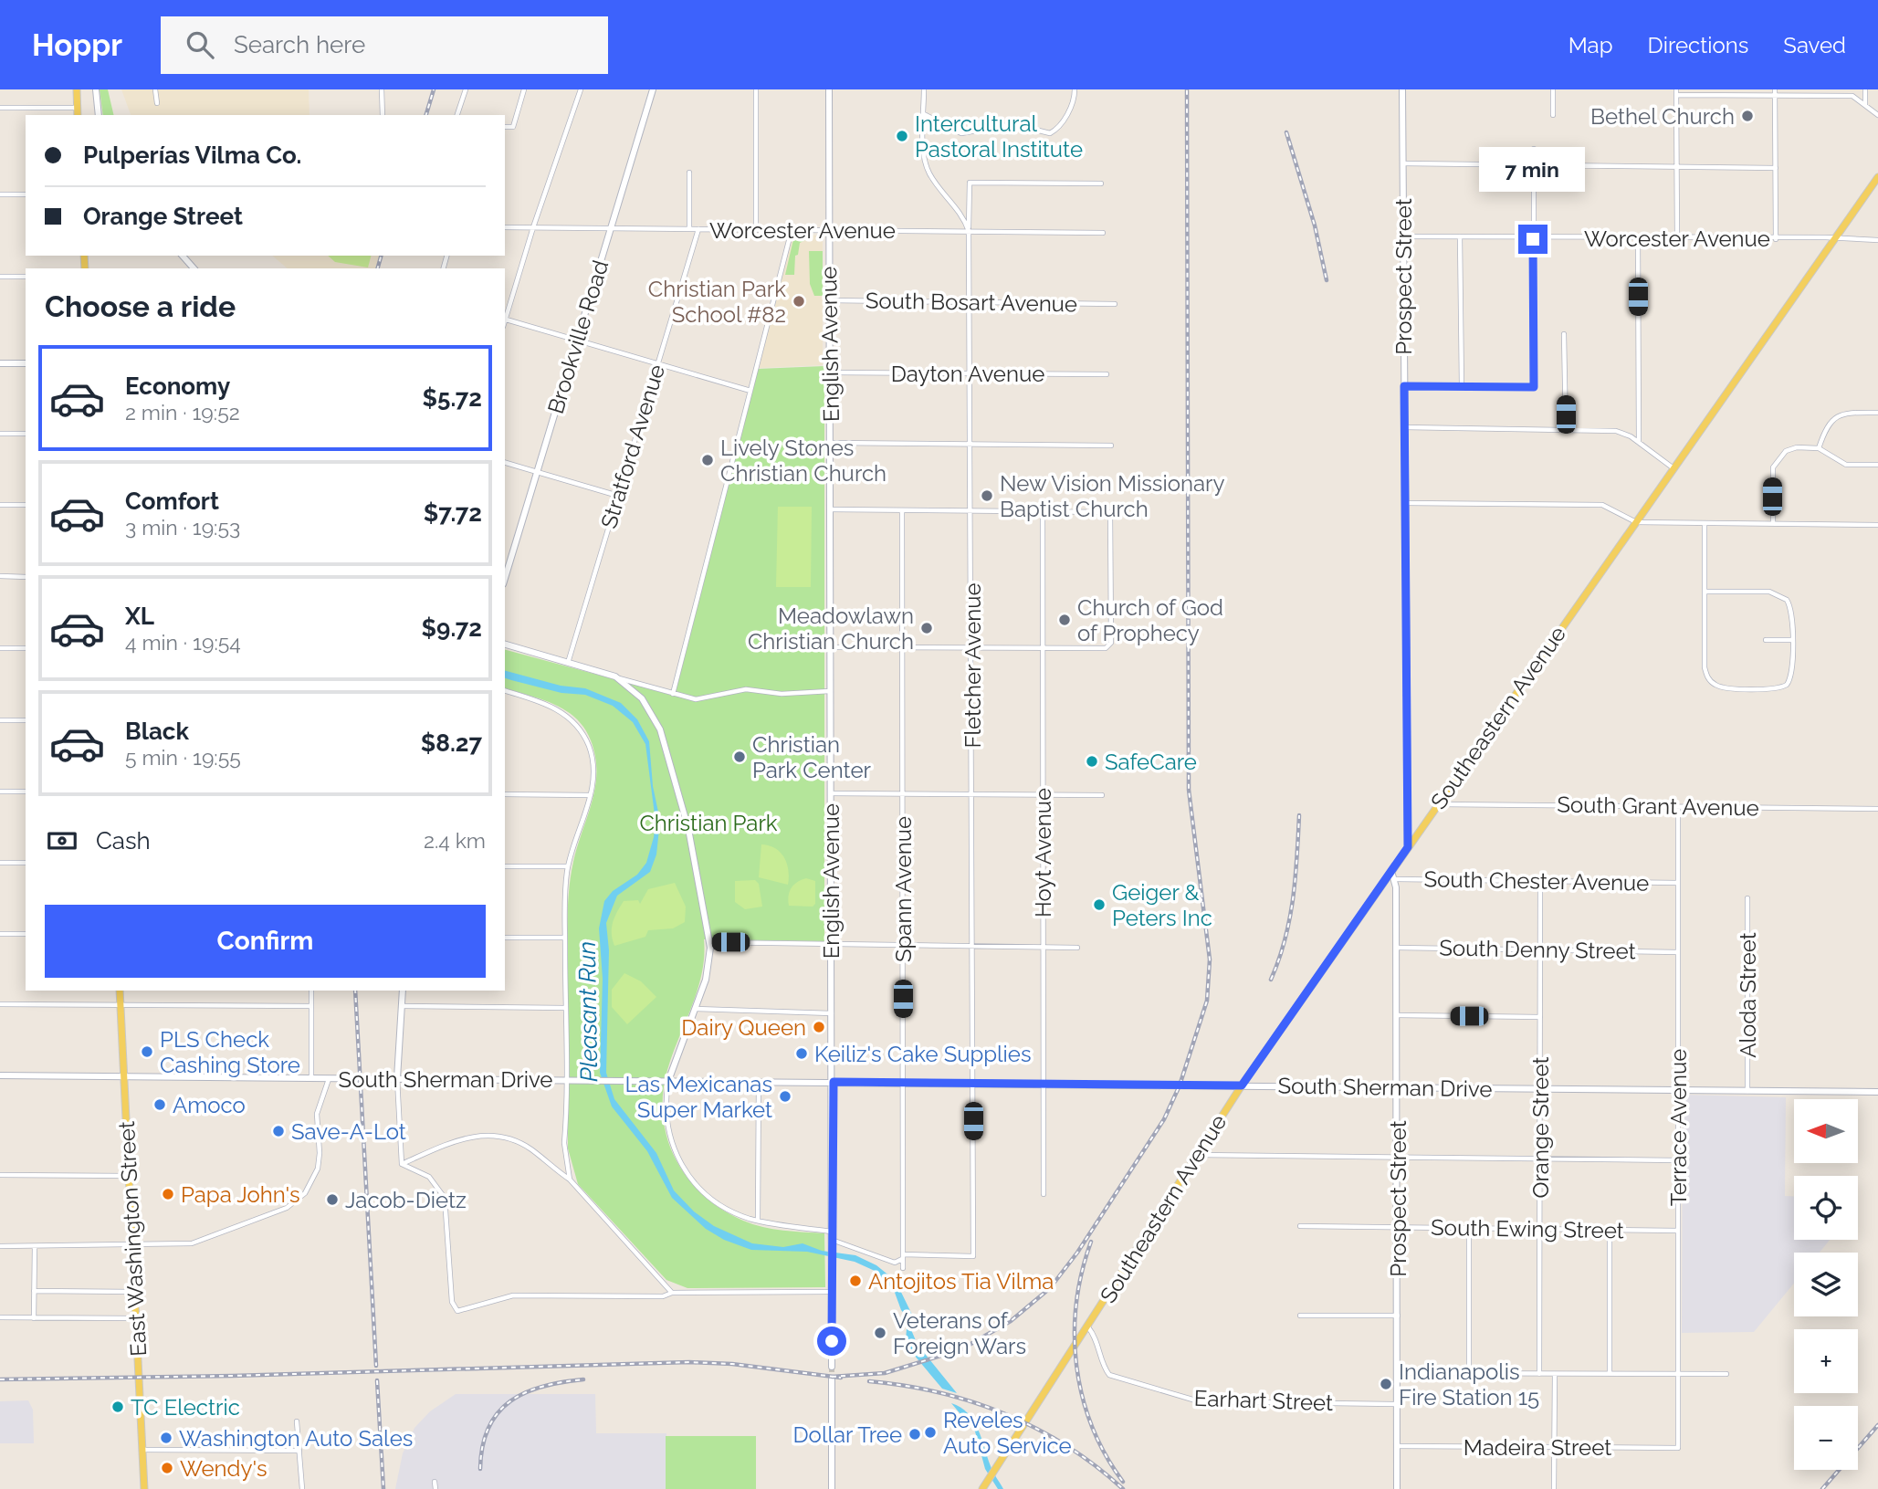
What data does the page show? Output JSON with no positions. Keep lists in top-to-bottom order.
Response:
{
  "streets": {
    "main road": [
      "Prospect Street",
      "Brookville Road",
      "English Avenue",
      "Southeastern Avenue",
      "South Sherman Drive",
      "East Washington Street"
    ],
    "street": [
      "Worcester Avenue",
      "South Bosart Avenue",
      "Dayton Avenue",
      "Stratford Avenue",
      "Fletcher Avenue",
      "South Grant Avenue",
      "Hoyt Avenue",
      "South Chester Avenue",
      "Spann Avenue",
      "South Denny Street",
      "Aloda Street",
      "Orange Street",
      "Terrace Avenue",
      "South Ewing Street",
      "Earhart Street",
      "Madeira Street"
    ]
  },
  "crossings": [
    ["Worcester Avenue", "Prospect Street"],
    ["Worcester Avenue", "Brookville Road"],
    ["Worcester Avenue", "English Avenue"],
    ["Worcester Avenue", "Stratford Avenue"],
    ["Worcester Avenue", "Fletcher Avenue"],
    ["Worcester Avenue", "Southeastern Avenue"],
    ["Prospect Street", "Southeastern Avenue"],
    ["Prospect Street", "South Chester Avenue"],
    ["Prospect Street", "South Denny Street"],
    ["Prospect Street", "South Sherman Drive"],
    ["Prospect Street", "South Ewing Street"],
    ["Prospect Street", "Earhart Street"],
    ["Prospect Street", "Madeira Street"],
    ["South Bosart Avenue", "English Avenue"],
    ["South Bosart Avenue", "Fletcher Avenue"],
    ["English Avenue", "Dayton Avenue"],
    ["English Avenue", "South Sherman Drive"],
    ["Dayton Avenue", "Fletcher Avenue"],
    ["Fletcher Avenue", "Spann Avenue"],
    ["Fletcher Avenue", "South Sherman Drive"],
    ["Southeastern Avenue", "South Grant Avenue"],
    ["Southeastern Avenue", "South Sherman Drive"],
    ["Southeastern Avenue", "Earhart Street"],
    ["South Grant Avenue", "Terrace Avenue"],
    ["Hoyt Avenue", "South Sherman Drive"],
    ["South Chester Avenue", "Orange Street"],
    ["South Chester Avenue", "Terrace Avenue"],
    ["Spann Avenue", "South Sherman Drive"],
    ["South Denny Street", "Orange Street"],
    ["South Denny Street", "Terrace Avenue"],
    ["Aloda Street", "South Sherman Drive"],
    ["South Sherman Drive", "Orange Street"],
    ["South Sherman Drive", "Terrace Avenue"],
    ["South Sherman Drive", "East Washington Street"],
    ["Orange Street", "South Ewing Street"],
    ["Terrace Avenue", "South Ewing Street"],
    ["Terrace Avenue", "Madeira Street"]
  ],
  "water": ["Pleasant Run"],
  "parks": ["Christian Park"],
  "places": [
    "Bethel Church",
    "Intercultural Pastoral Institute",
    "Christian Park School #82",
    "Lively Stones Christian Church",
    "New Vision Missionary Baptist Church",
    "Church of God of Prophecy",
    "Meadowlawn Christian Church",
    "Christian Park Center",
    "SafeCare",
    "Geiger & Peters Inc",
    "Dairy Queen",
    "PLS Check Cashing Store",
    "Keiliz's Cake Supplies",
    "Las Mexicanas Super Market",
    "Amoco",
    "Save-A-Lot",
    "Papa John's",
    "Jacob-Dietz",
    "Antojitos Tia Vilma",
    "Veterans of Foreign Wars",
    "Indianapolis Fire Station 15",
    "TC Electric",
    "Reveles Auto Service",
    "Dollar Tree",
    "Washington Auto Sales",
    "Wendy's"
  ],
  "north": "left",
  "page": {
    "header": "Hoppr",
    "search": "Search here",
    "nav": ["Map", "Directions", "Saved"],
    "banner": ["Pulperías Vilma Co.", "Orange Street"],
    "bubble": "7 min",
    "heading": "Choose a ride",
    "list": [
      {
        "name": "Economy",
        "note": "2 min · 19:52",
        "value": "$5.72"
      },
      {
        "name": "Comfort",
        "note": "3 min · 19:53",
        "value": "$7.72"
      },
      {
        "name": "XL",
        "note": "4 min · 19:54",
        "value": "$9.72"
      },
      {
        "name": "Black",
        "note": "5 min · 19:55",
        "value": "$8.27"
      }
    ],
    "pay": ["Cash", "2.4 km"],
    "buttons": "Confirm",
    "map_buttons": ["+", "−"]
  }
}
